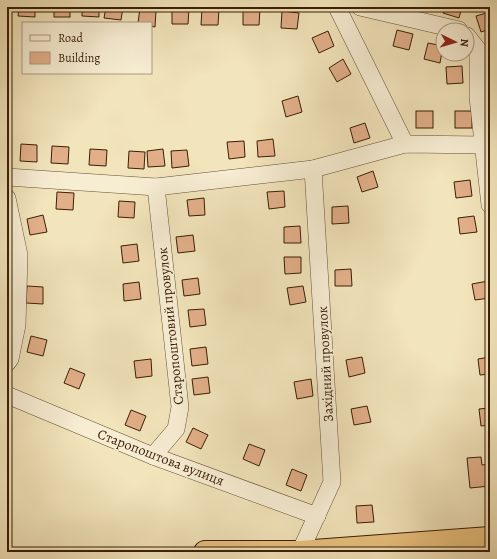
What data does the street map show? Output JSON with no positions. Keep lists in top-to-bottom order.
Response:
{
  "streets": {
    "street": ["Старопоштовий провулок", "Західний провулок", "Старопоштова вулиця"]
  },
  "crossings": [
    ["Старопоштовий провулок", "Старопоштова вулиця"],
    ["Західний провулок", "Старопоштова вулиця"]
  ],
  "legend": ["Road", "Building"],
  "north": "right"
}
